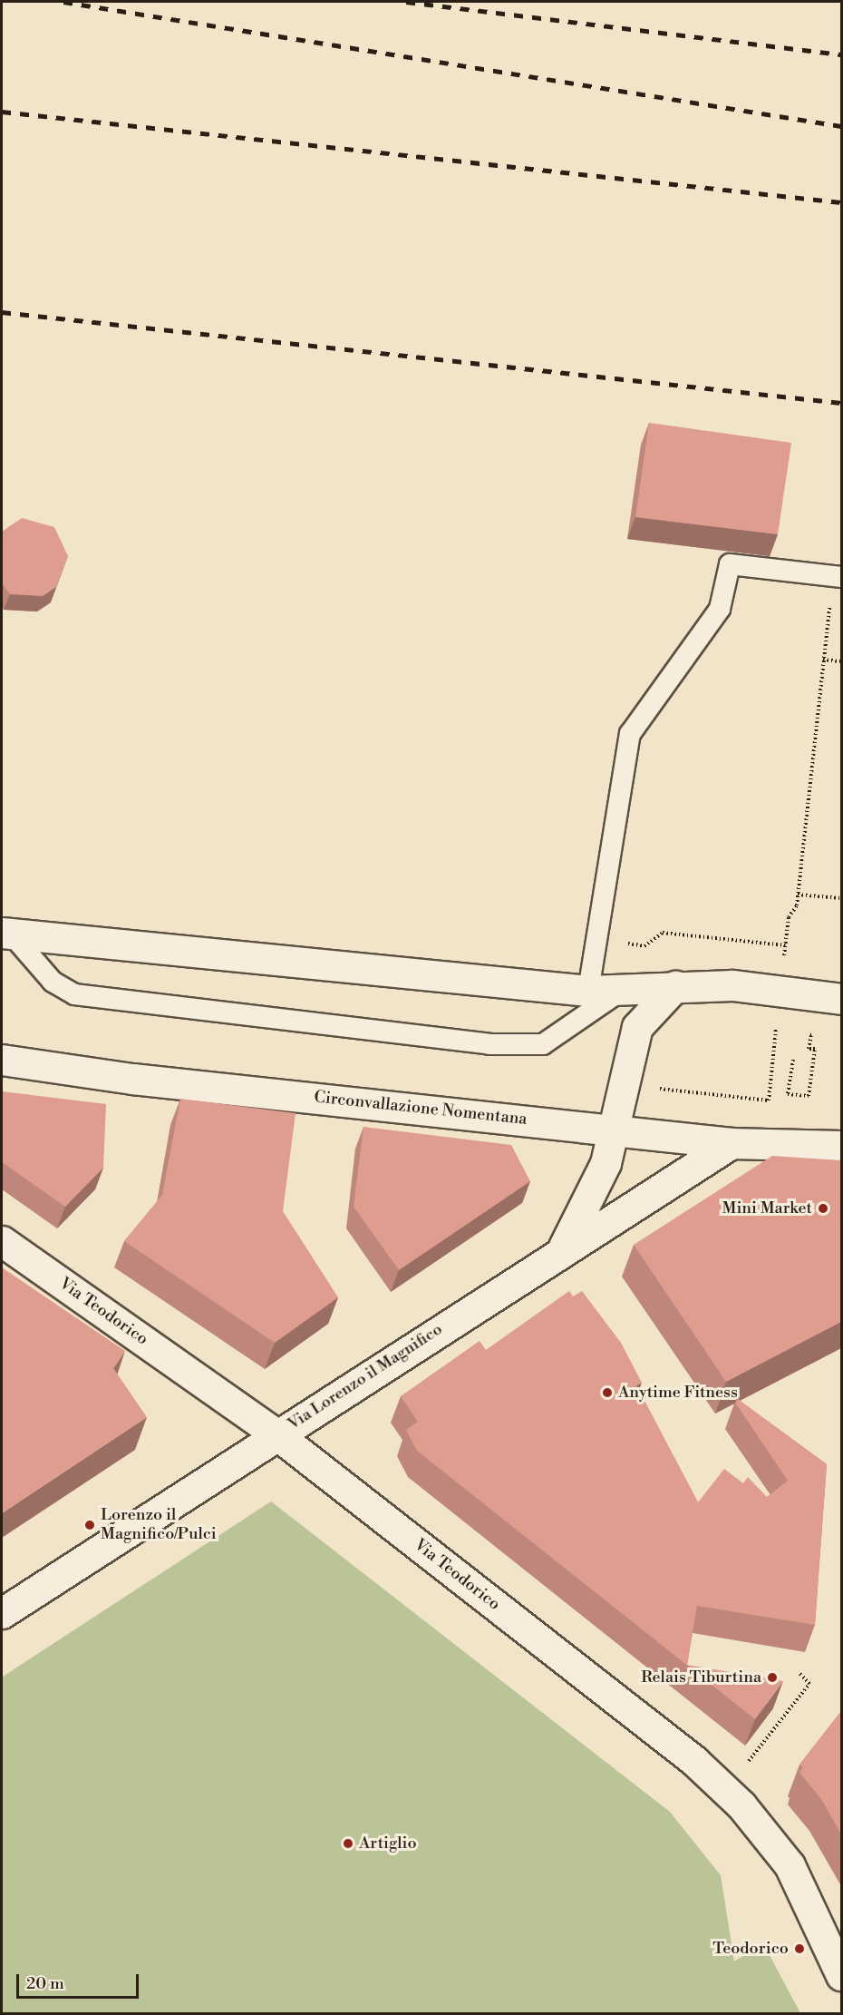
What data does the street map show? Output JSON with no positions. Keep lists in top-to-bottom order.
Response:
{
  "streets": {
    "street": ["Circonvallazione Nomentana", "Via Teodorico", "Via Lorenzo il Magnifico"]
  },
  "crossings": [
    ["Circonvallazione Nomentana", "Via Lorenzo il Magnifico"],
    ["Via Teodorico", "Via Lorenzo il Magnifico"]
  ],
  "places": [
    "Mini Market",
    "Anytime Fitness",
    "Lorenzo il Magnifico/Pulci",
    "Relais Tiburtina",
    "Artiglio",
    "Teodorico"
  ],
  "scale_bar": "20 m"
}
